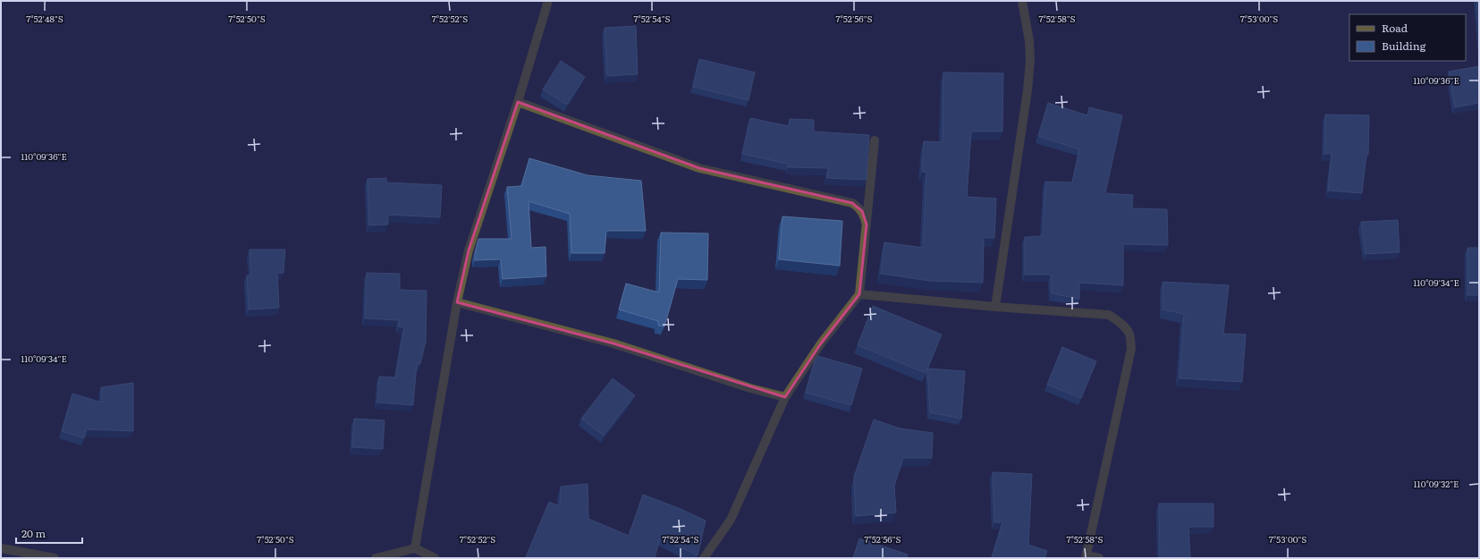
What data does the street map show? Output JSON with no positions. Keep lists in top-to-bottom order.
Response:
{
  "legend": ["Road", "Building"],
  "scale_bar": "20 m",
  "coordinates": [
    "7°52'48\"S",
    "7°52'50\"S",
    "7°52'52\"S",
    "7°52'54\"S",
    "7°52'56\"S",
    "7°52'58\"S",
    "7°53'00\"S",
    "110°09'36\"E",
    "110°09'34\"E",
    "110°09'32\"E"
  ]
}
